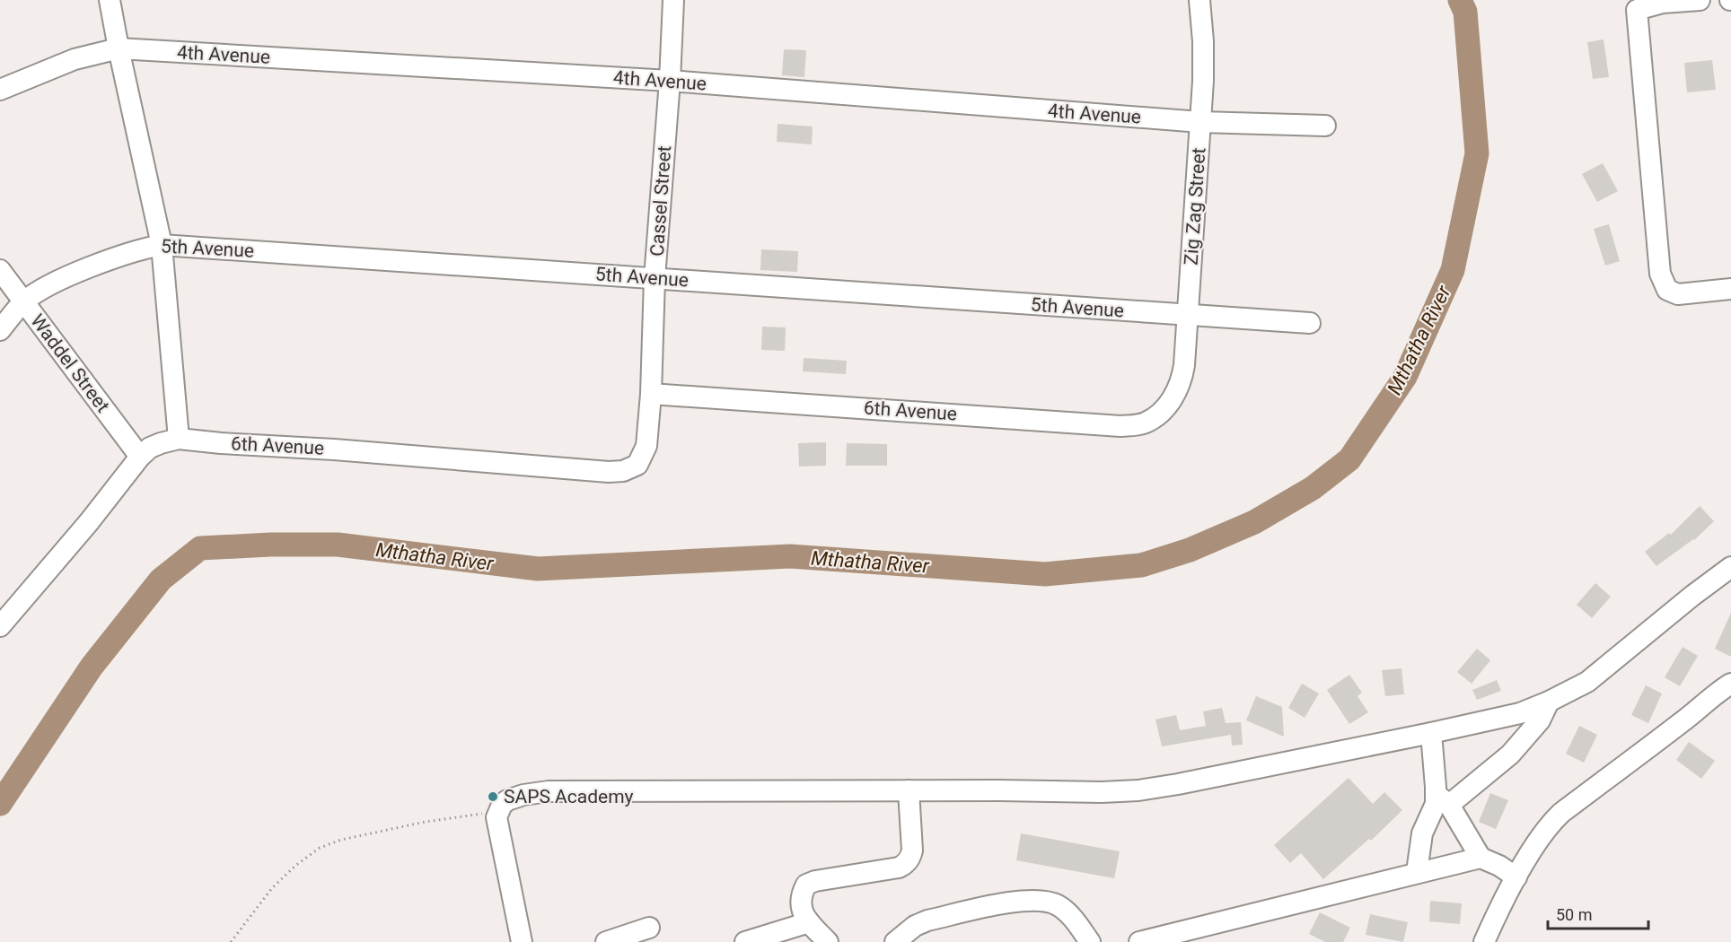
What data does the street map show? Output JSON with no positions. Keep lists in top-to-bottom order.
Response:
{
  "streets": {
    "street": [
      "4th Avenue",
      "Cassel Street",
      "Zig Zag Street",
      "5th Avenue",
      "Waddel Street",
      "6th Avenue"
    ]
  },
  "crossings": [
    ["4th Avenue", "Cassel Street"],
    ["4th Avenue", "Zig Zag Street"],
    ["Cassel Street", "5th Avenue"],
    ["Cassel Street", "6th Avenue"],
    ["Zig Zag Street", "5th Avenue"],
    ["Zig Zag Street", "6th Avenue"],
    ["5th Avenue", "Waddel Street"],
    ["Waddel Street", "6th Avenue"]
  ],
  "water": ["Mthatha River"],
  "places": ["SAPS Academy"],
  "scale_bar": "50 m"
}
